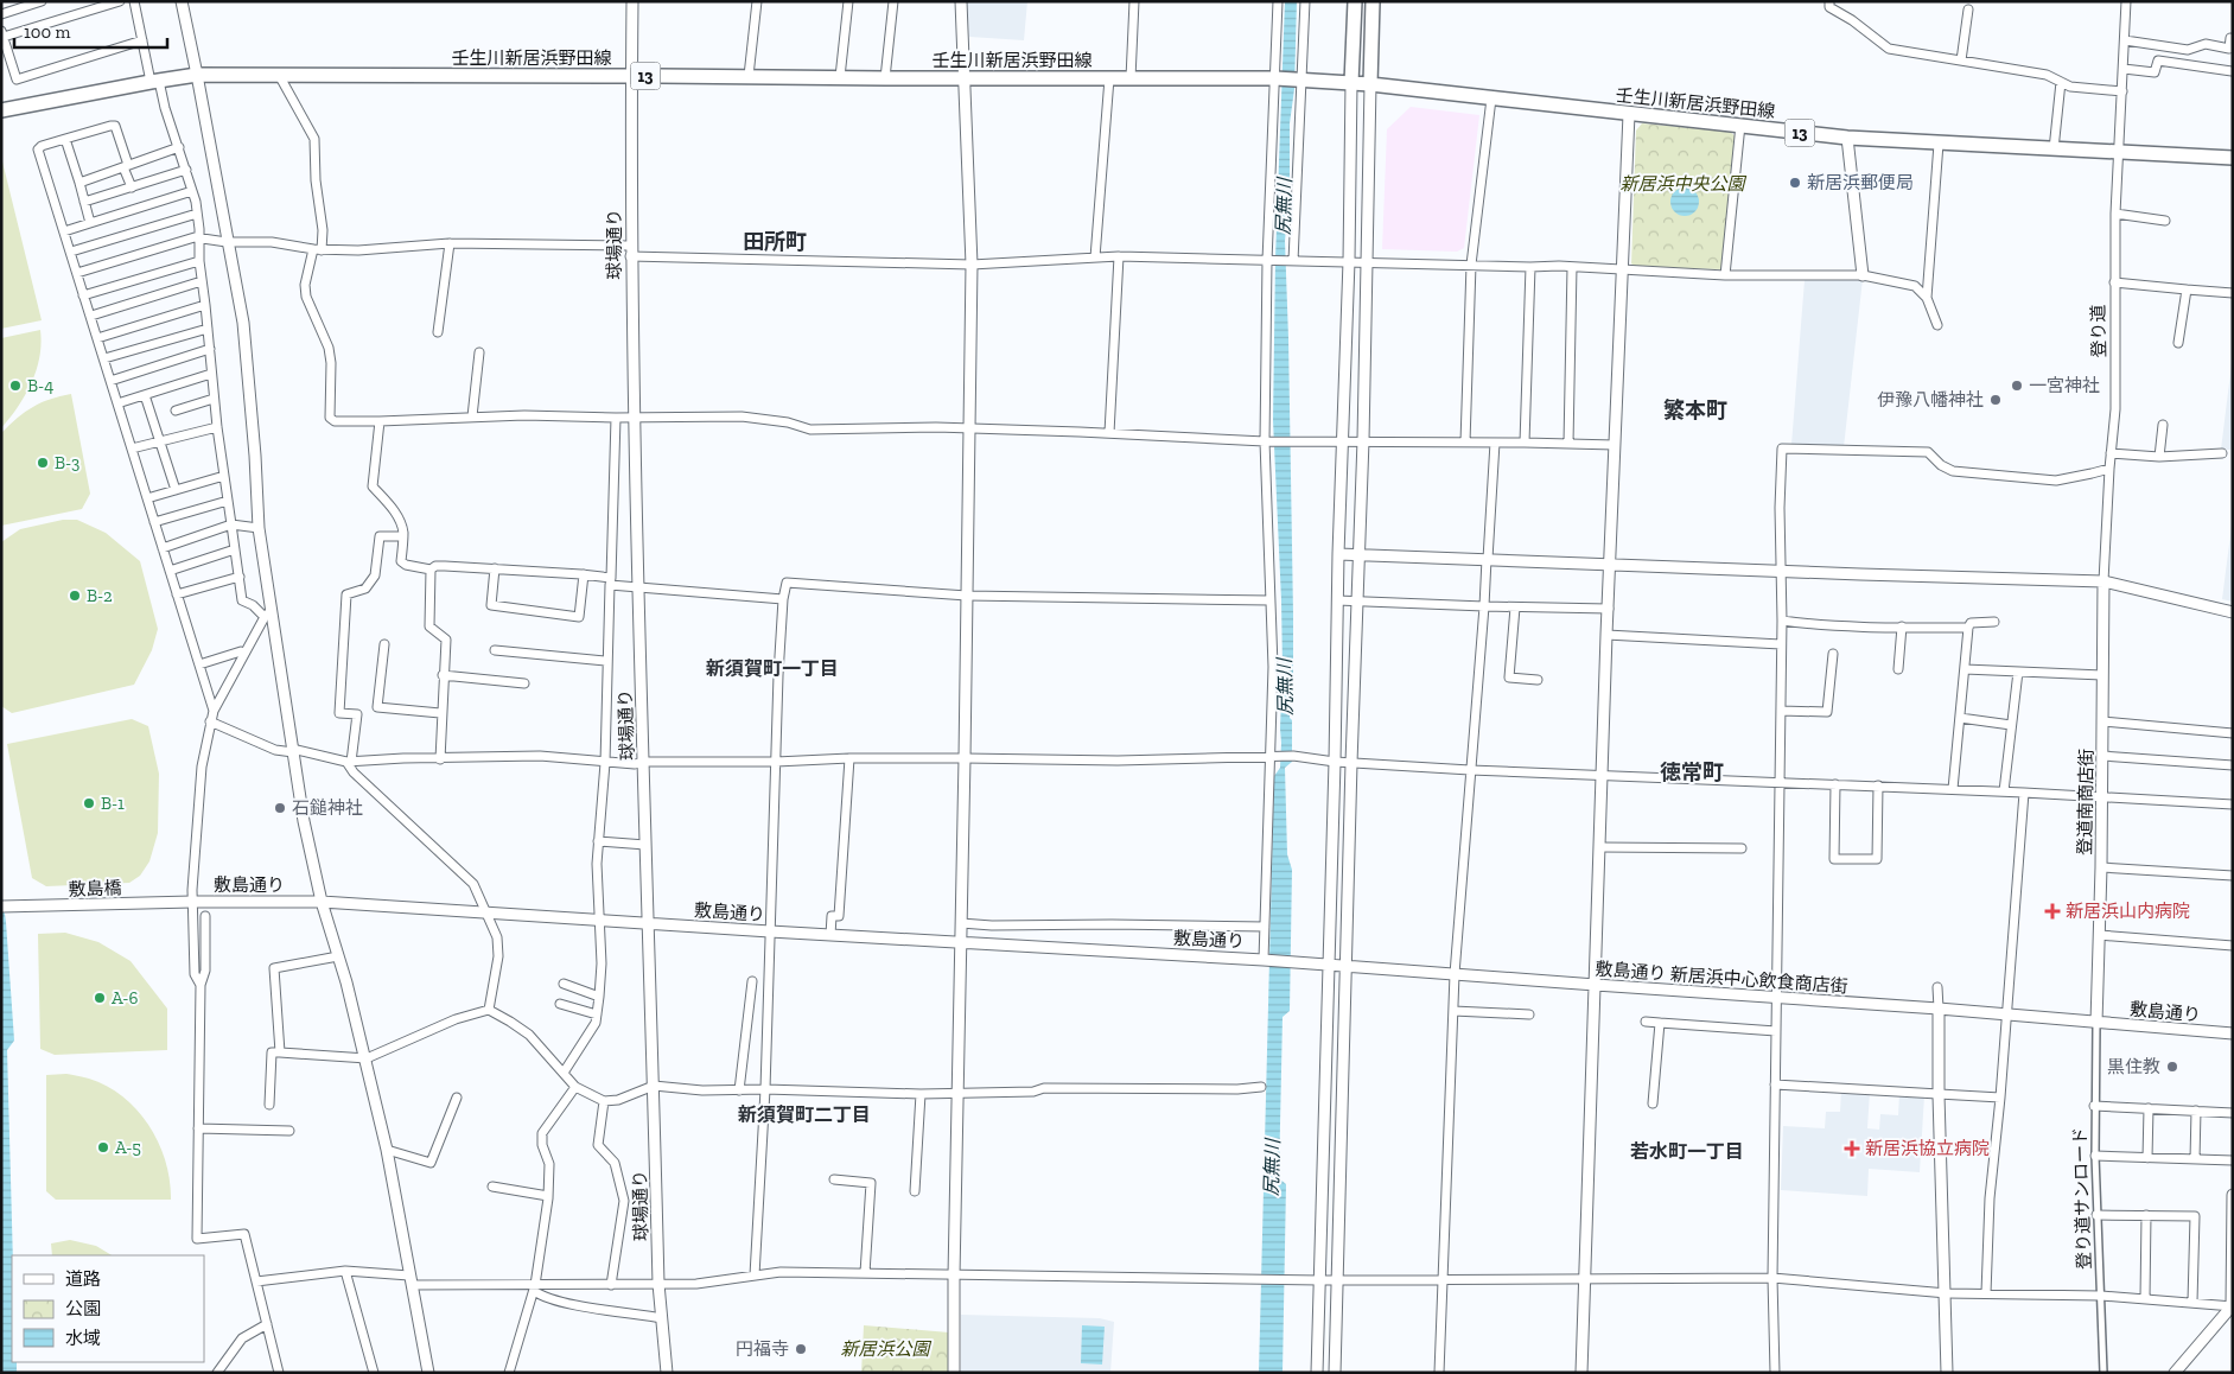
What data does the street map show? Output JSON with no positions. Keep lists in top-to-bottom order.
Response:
{
  "streets": {
    "main road": ["壬生川新居浜野田線", "13"],
    "street": [
      "球場通り",
      "登り道",
      "登道南商店街",
      "敷島通り",
      "敷島橋",
      "敷島通り 新居浜中心飲食商店街",
      "登り道サンロード"
    ]
  },
  "crossings": [
    ["壬生川新居浜野田線", "13"],
    ["壬生川新居浜野田線", "球場通り"],
    ["壬生川新居浜野田線", "登り道"],
    ["球場通り", "敷島通り"],
    ["登り道", "登道南商店街"],
    ["登道南商店街", "敷島通り"],
    ["登道南商店街", "敷島通り 新居浜中心飲食商店街"],
    ["登道南商店街", "登り道サンロード"],
    ["敷島通り", "敷島橋"],
    ["敷島通り", "敷島通り 新居浜中心飲食商店街"],
    ["敷島通り", "登り道サンロード"],
    ["敷島通り 新居浜中心飲食商店街", "登り道サンロード"]
  ],
  "districts": [
    "田所町",
    "繁本町",
    "新須賀町一丁目",
    "徳常町",
    "新須賀町二丁目",
    "若水町一丁目"
  ],
  "water": ["尻無川"],
  "parks": ["新居浜中央公園", "新居浜公園"],
  "places": {
    "other": [
      "新居浜郵便局",
      "B-4",
      "一宮神社",
      "伊豫八幡神社",
      "B-3",
      "B-2",
      "B-1",
      "石鎚神社",
      "A-6",
      "黒住教",
      "A-5",
      "円福寺"
    ],
    "health": ["新居浜山内病院", "新居浜協立病院"]
  },
  "legend": ["道路", "公園", "水域"],
  "scale_bar": "100 m"
}
